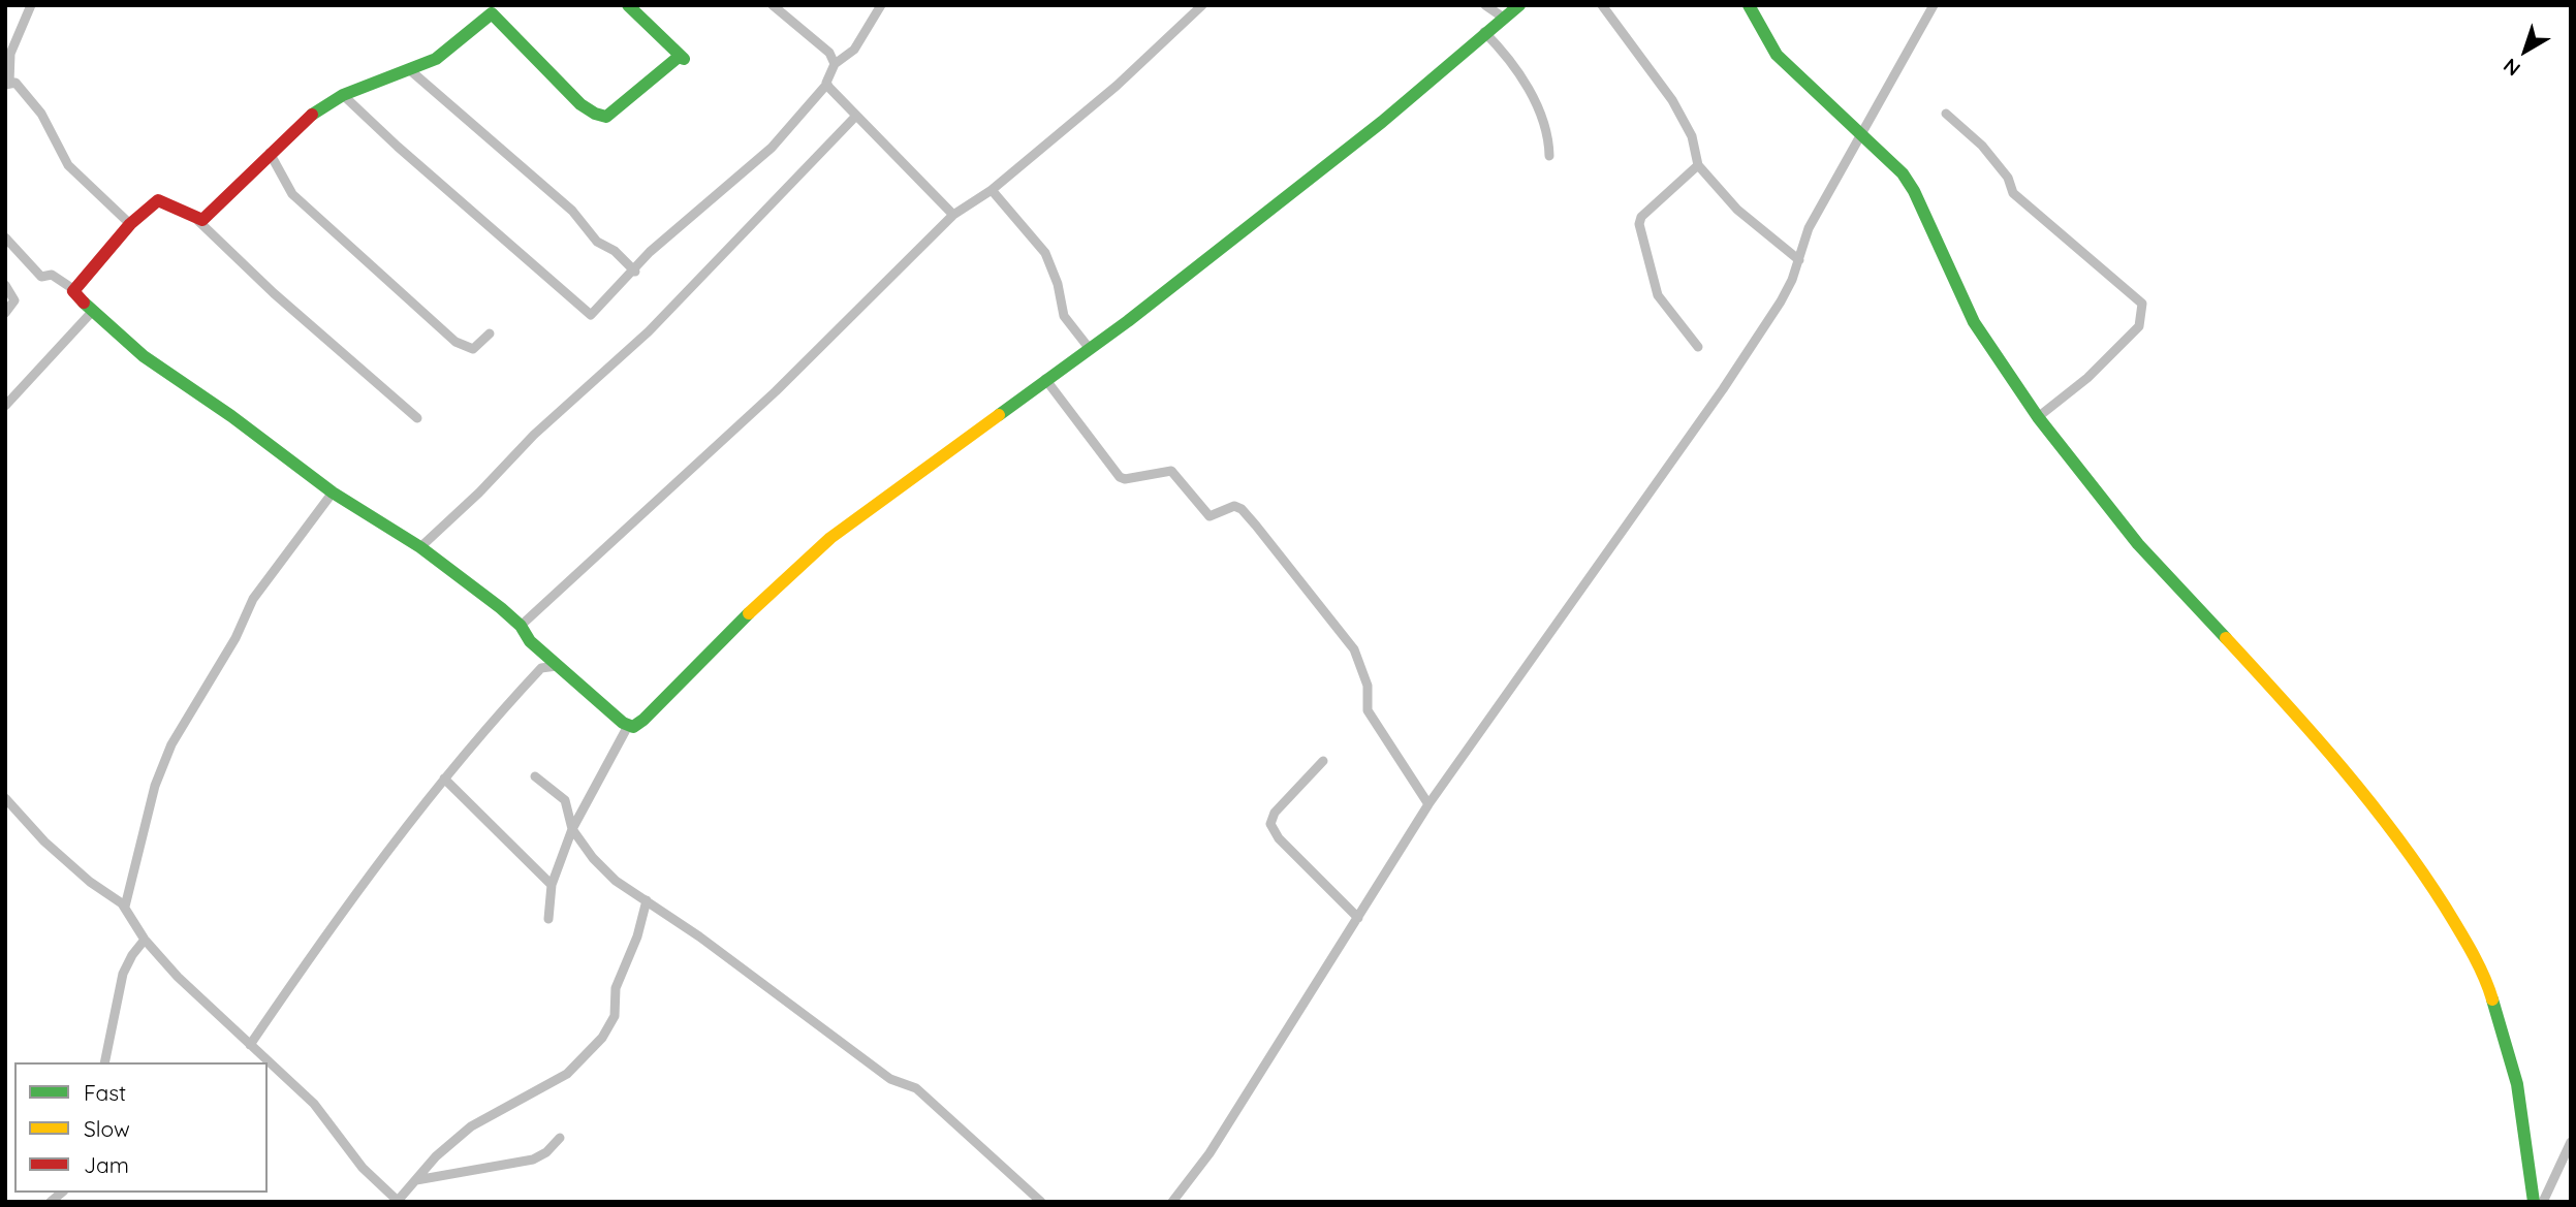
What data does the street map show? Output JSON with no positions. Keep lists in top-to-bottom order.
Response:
{
  "legend": ["Fast", "Slow", "Jam"],
  "north": "bottom left"
}
